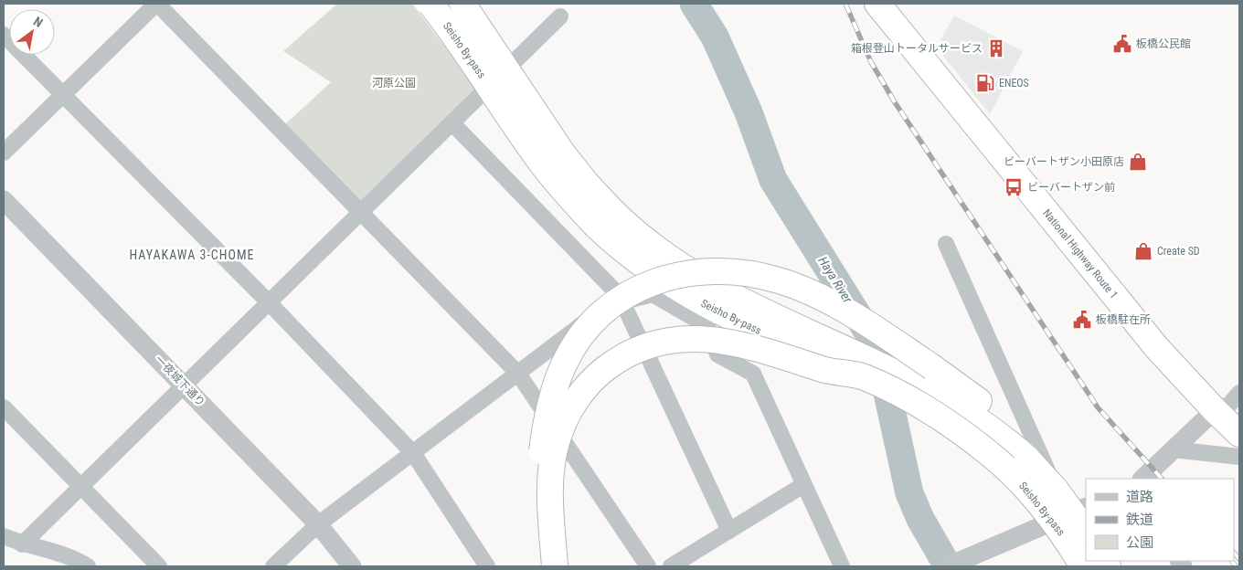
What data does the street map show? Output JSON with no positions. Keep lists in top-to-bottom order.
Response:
{
  "streets": {
    "highway": ["Seisho By-pass", "National Highway Route 1"],
    "street": ["一夜城下通り"]
  },
  "districts": ["HAYAKAWA 3-CHOME"],
  "water": ["Haya River"],
  "parks": ["河原公園"],
  "places": {
    "public building": ["板橋公民館", "板橋駐在所"],
    "building": ["箱根登山トータルサービス"],
    "fuel station": ["ENEOS"],
    "shop": ["ビーバートザン小田原店", "Create SD"],
    "bus stop": ["ビーバートザン前"]
  },
  "legend": ["道路", "鉄道", "公園"],
  "north": "top right"
}
